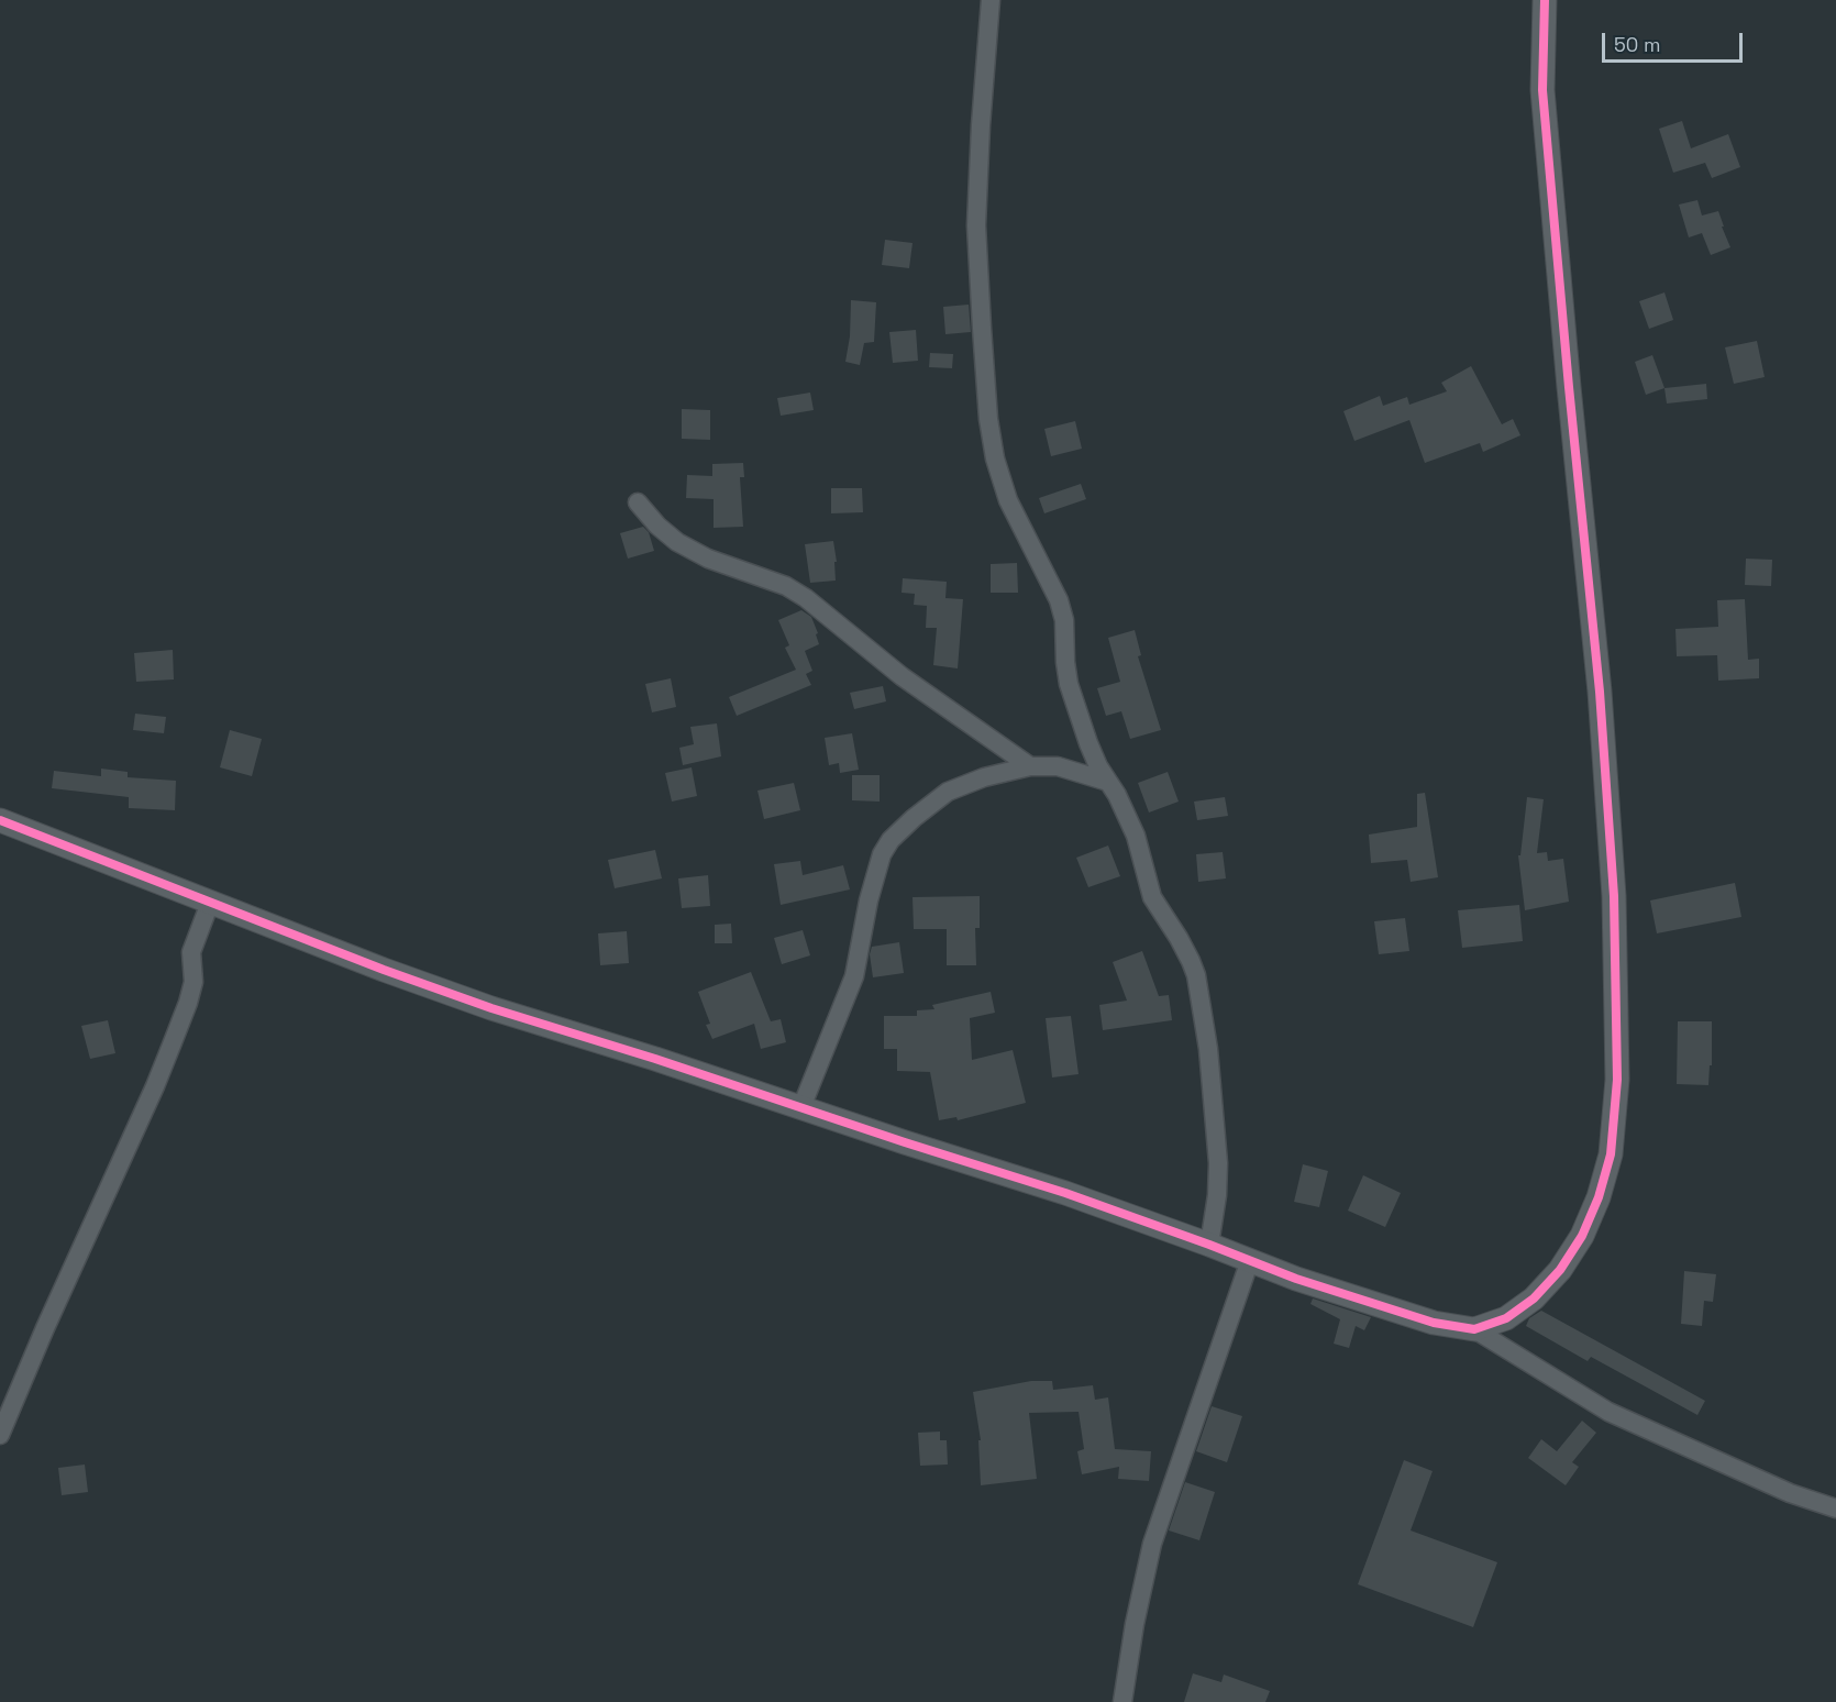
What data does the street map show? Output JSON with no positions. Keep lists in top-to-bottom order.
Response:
{
  "scale_bar": "50 m"
}
